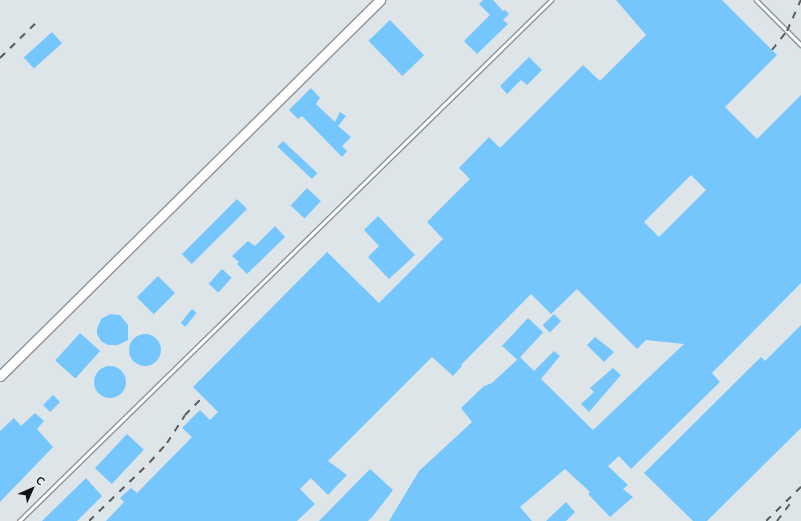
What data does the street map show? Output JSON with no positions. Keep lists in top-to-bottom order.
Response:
{
  "north": "top right"
}
